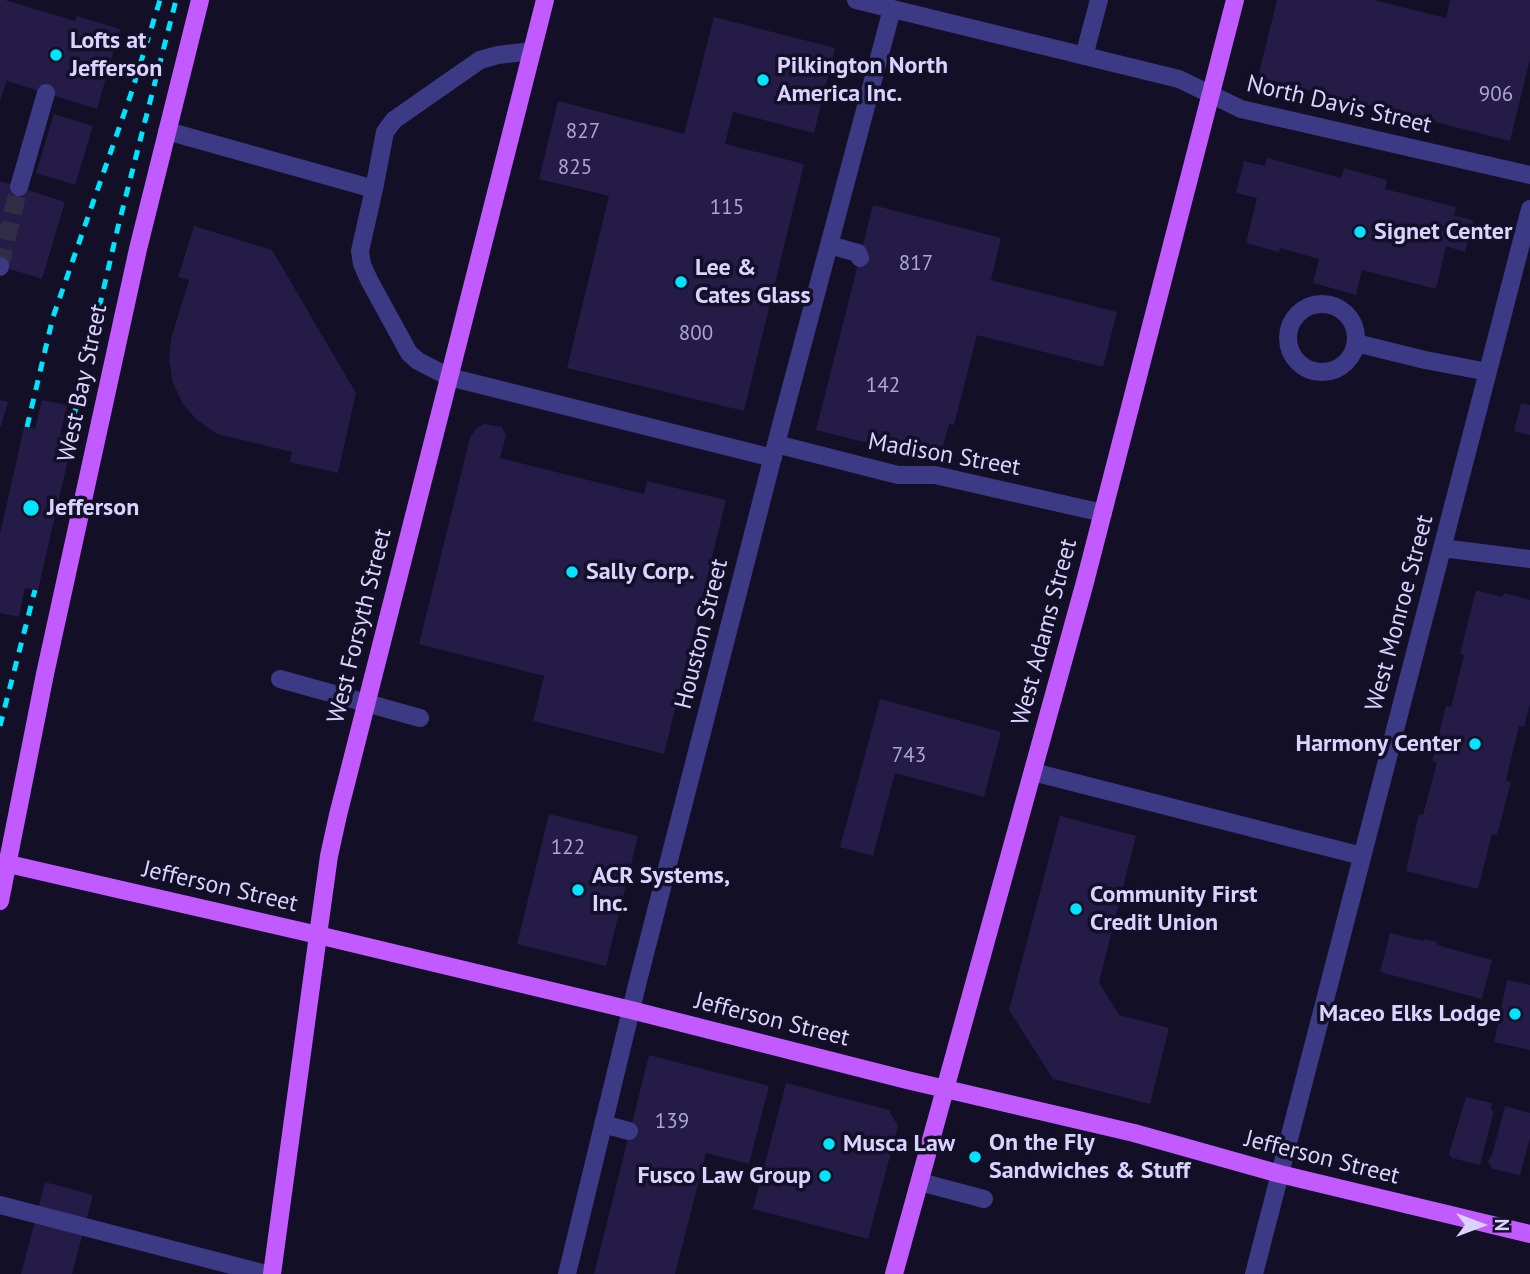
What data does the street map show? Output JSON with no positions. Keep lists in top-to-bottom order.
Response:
{
  "streets": {
    "main road": [
      "West Bay Street",
      "West Forsyth Street",
      "West Adams Street",
      "Jefferson Street"
    ],
    "street": [
      "North Davis Street",
      "Madison Street",
      "West Monroe Street",
      "Houston Street"
    ]
  },
  "crossings": [
    ["North Davis Street", "West Adams Street"],
    ["North Davis Street", "Houston Street"],
    ["West Bay Street", "Jefferson Street"],
    ["Madison Street", "West Forsyth Street"],
    ["Madison Street", "West Adams Street"],
    ["Madison Street", "Houston Street"],
    ["West Monroe Street", "Jefferson Street"],
    ["West Forsyth Street", "Jefferson Street"],
    ["West Adams Street", "Jefferson Street"],
    ["Houston Street", "Jefferson Street"]
  ],
  "places": [
    "Lofts at Jefferson",
    "Pilkington North America Inc.",
    "Signet Center",
    "Lee & Cates Glass",
    "Jefferson",
    "Sally Corp.",
    "Harmony Center",
    "ACR Systems, Inc.",
    "Community First Credit Union",
    "Maceo Elks Lodge",
    "Musca Law",
    "On the Fly Sandwiches & Stuff",
    "Fusco Law Group"
  ],
  "house_numbers": [
    "906",
    "827",
    "825",
    "115",
    "817",
    "800",
    "142",
    "743",
    "122",
    "139"
  ],
  "north": "right"
}
